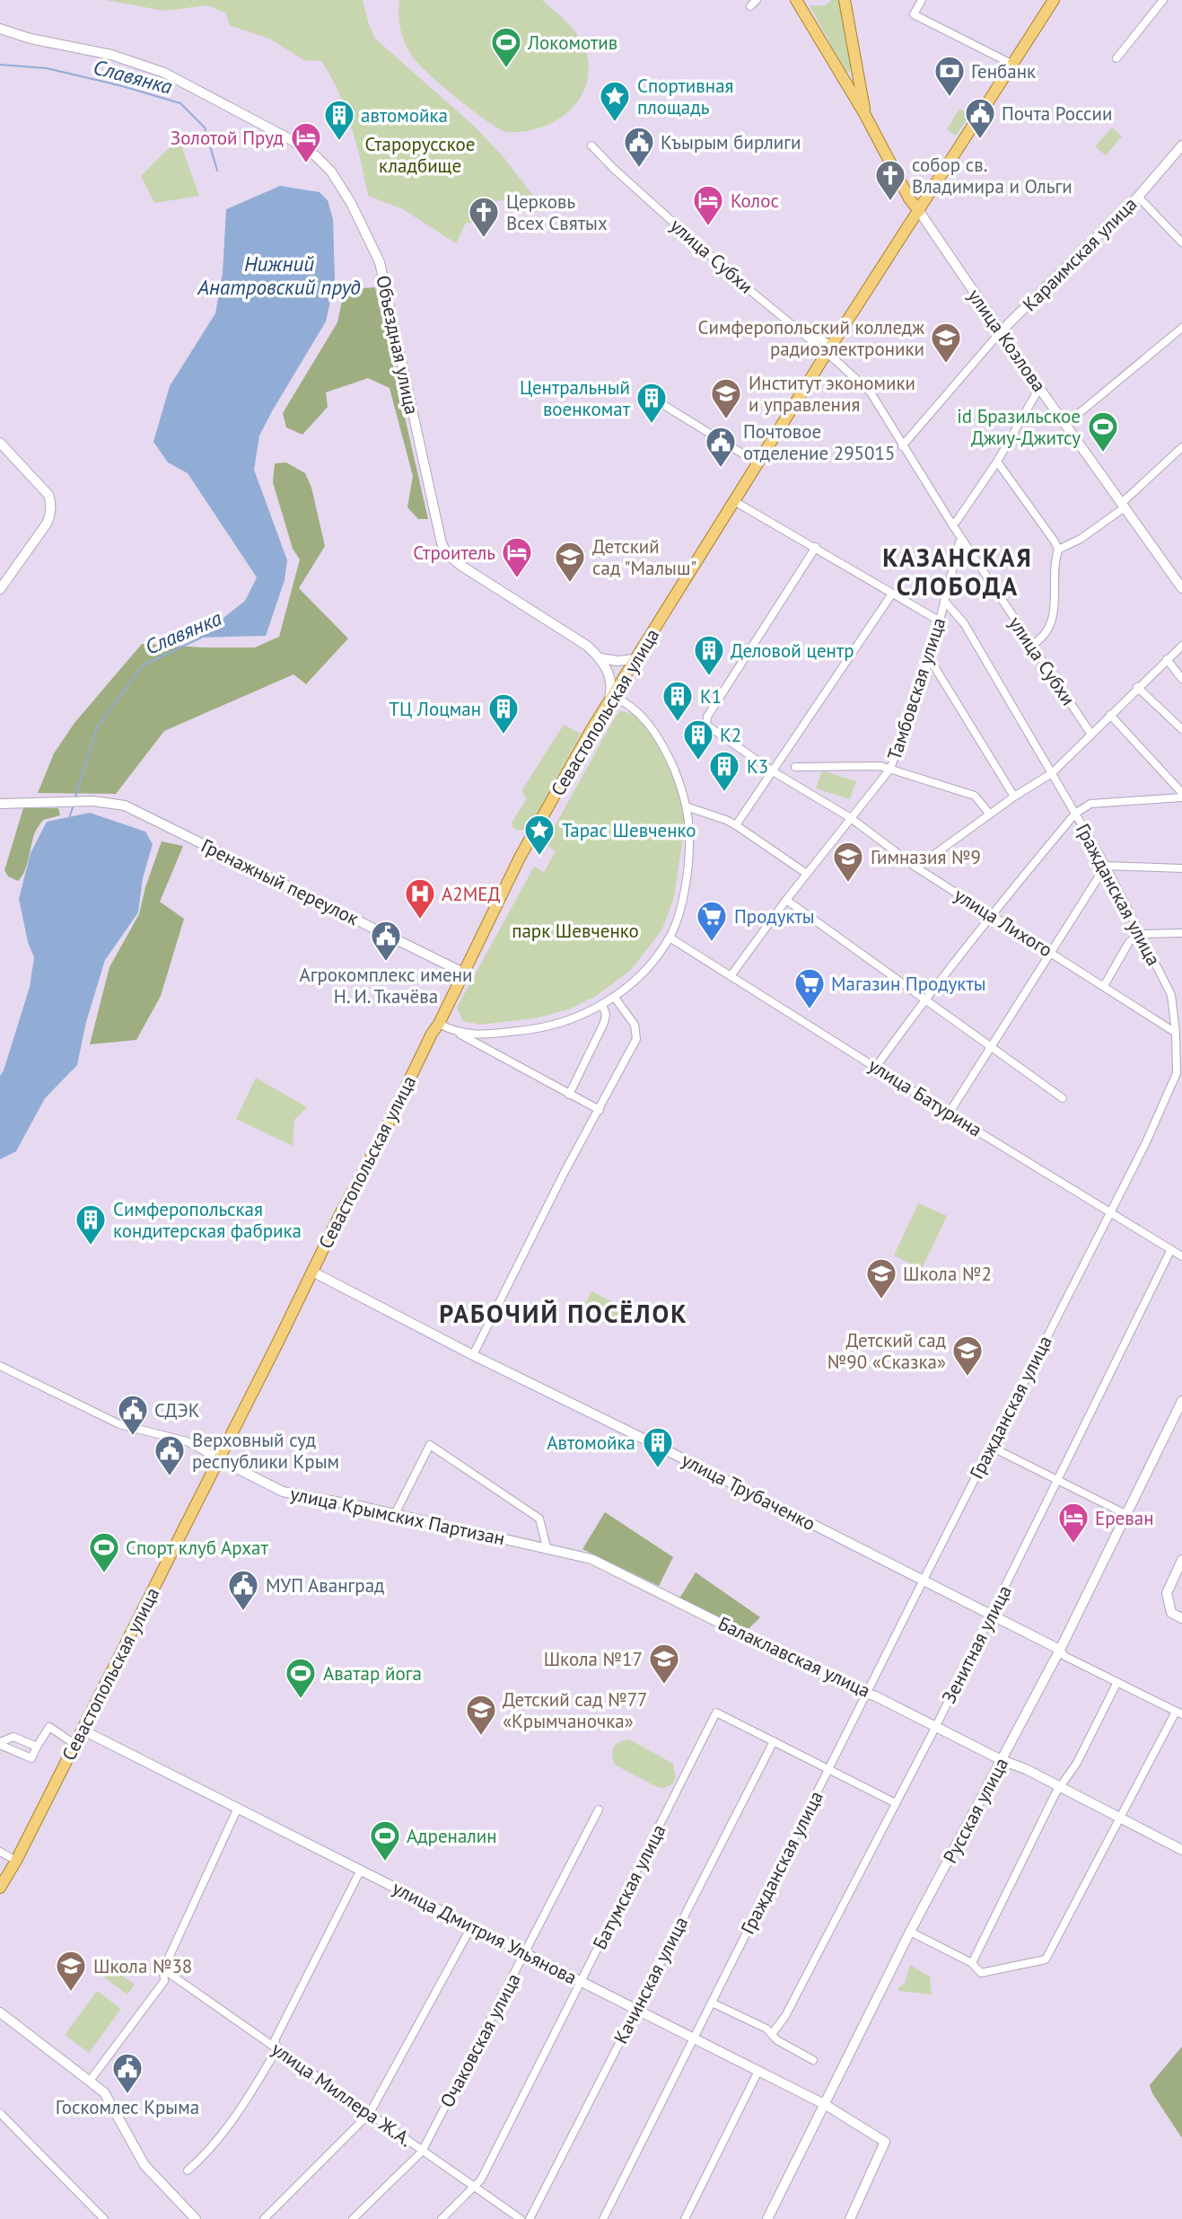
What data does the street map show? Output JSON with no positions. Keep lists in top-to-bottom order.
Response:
{
  "streets": {
    "main road": [
      "Караимская улица",
      "улица Козлова",
      "Объездная улица",
      "Севастопольская улица",
      "Гренажный переулок",
      "улица Трубаченко",
      "улица Крымских Партизан",
      "Балаклавская улица",
      "Русская улица",
      "улица Дмитрия Ульянова"
    ],
    "street": [
      "улица Субхи",
      "Тамбовская улица",
      "Гражданская улица",
      "улица Лихого",
      "улица Батурина",
      "Зенитная улица",
      "Батумская улица",
      "Качинская улица",
      "Очаковская улица",
      "улица Миллера Ж.А."
    ]
  },
  "crossings": [
    ["Караимская улица", "улица Субхи"],
    ["Караимская улица", "улица Козлова"],
    ["улица Субхи", "Тамбовская улица"],
    ["улица Субхи", "Севастопольская улица"],
    ["улица Козлова", "Севастопольская улица"],
    ["Тамбовская улица", "Гражданская улица"],
    ["Тамбовская улица", "улица Лихого"],
    ["Тамбовская улица", "улица Батурина"],
    ["Севастопольская улица", "Гренажный переулок"],
    ["Севастопольская улица", "улица Трубаченко"],
    ["Севастопольская улица", "улица Крымских Партизан"],
    ["Севастопольская улица", "улица Дмитрия Ульянова"],
    ["Гражданская улица", "улица Лихого"],
    ["Гражданская улица", "улица Батурина"],
    ["Гражданская улица", "улица Трубаченко"],
    ["Гражданская улица", "Балаклавская улица"],
    ["Гражданская улица", "улица Дмитрия Ульянова"],
    ["улица Батурина", "Зенитная улица"],
    ["улица Трубаченко", "Зенитная улица"],
    ["улица Трубаченко", "Русская улица"],
    ["улица Крымских Партизан", "Балаклавская улица"],
    ["Зенитная улица", "Балаклавская улица"],
    ["Балаклавская улица", "Русская улица"],
    ["Русская улица", "улица Дмитрия Ульянова"],
    ["Батумская улица", "улица Дмитрия Ульянова"],
    ["Батумская улица", "Качинская улица"],
    ["Батумская улица", "улица Миллера Ж.А."],
    ["улица Дмитрия Ульянова", "Качинская улица"],
    ["улица Дмитрия Ульянова", "Очаковская улица"],
    ["Очаковская улица", "улица Миллера Ж.А."]
  ],
  "districts": ["КАЗАНСКАЯ СЛОБОДА", "РАБОЧИЙ ПОСЁЛОК"],
  "water": ["Славянка", "Нижний Анатровский пруд"],
  "parks": ["Старорусское кладбище", "парк Шевченко"],
  "places": {
    "sports": [
      "Локомотив",
      "id Бразильское Джиу-Джитсу",
      "Спорт клуб Архат",
      "Аватар йога",
      "Адреналин"
    ],
    "bank": ["Генбанк"],
    "place": ["Спортивная площадь", "Тарас Шевченко"],
    "public building": [
      "Почта России",
      "Къырым бирлиги",
      "Почтовое отделение 295015",
      "Агрокомплекс имени Н. И. Ткачёва",
      "СДЭК",
      "Верховный суд республики Крым",
      "МУП Аванград",
      "Госкомлес Крыма"
    ],
    "building": [
      "автомойка",
      "Центральный военкомат",
      "Деловой центр",
      "К1",
      "ТЦ Лоцман",
      "К2",
      "К3",
      "Симферопольская кондитерская фабрика",
      "Автомойка"
    ],
    "hotel": [
      "Золотой Пруд",
      "Колос",
      "Строитель",
      "Ереван"
    ],
    "church": ["собор св. Владимира и Ольги", "Церковь Всех Святых"],
    "school or university": [
      "Симферопольский колледж радиоэлектроники",
      "Институт экономики и управления",
      "Детский сад \"Малыш\"",
      "Гимназия №9",
      "Школа №2",
      "Детский сад №90 «Сказка»",
      "Школа №17",
      "Детский сад №77 «Крымчаночка»",
      "Школа №38"
    ],
    "hospital": ["А2МЕД"],
    "supermarket": ["Продукты", "Магазин Продукты"]
  }
}
